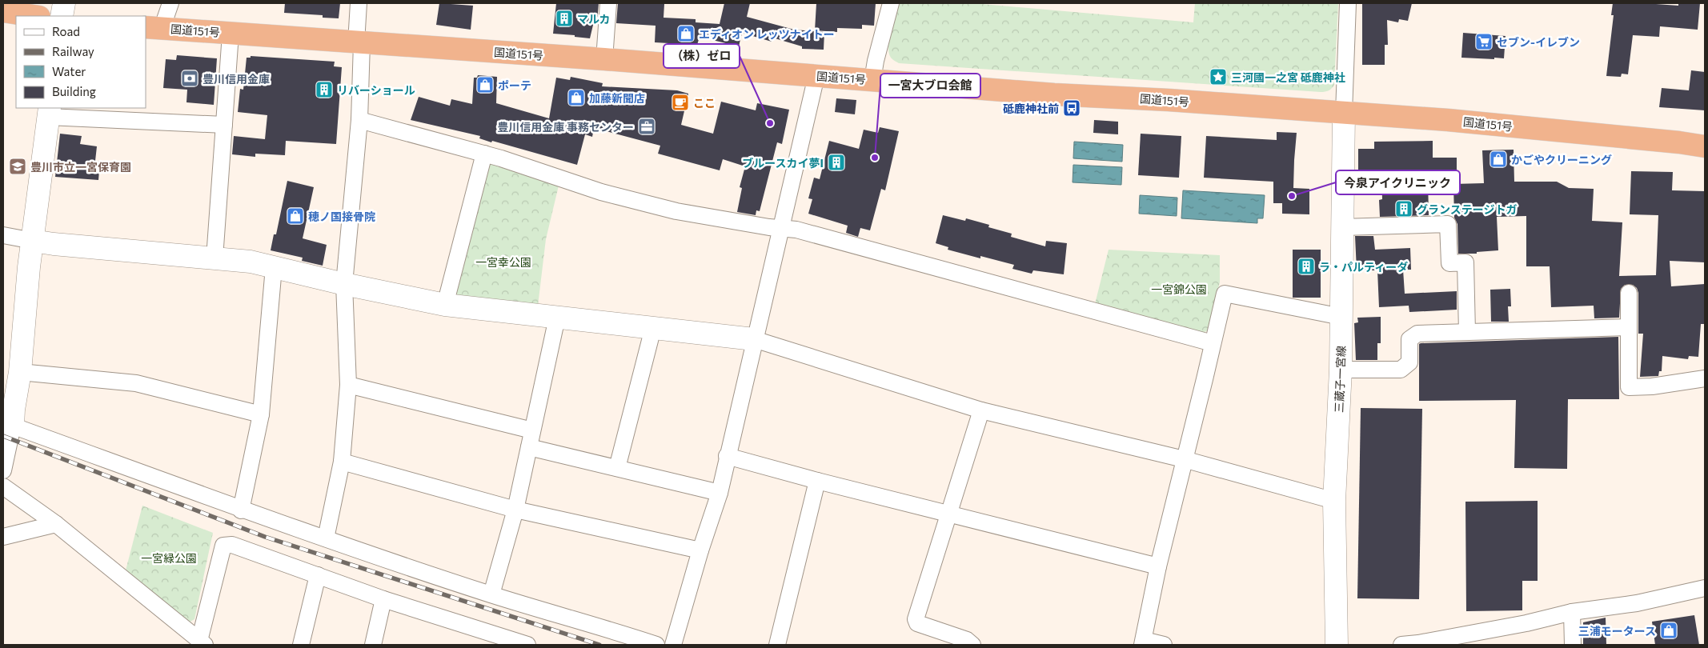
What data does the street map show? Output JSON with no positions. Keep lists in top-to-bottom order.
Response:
{
  "streets": {
    "highway": ["国道151号"],
    "street": ["三蔵子一宮線"]
  },
  "crossings": [
    ["国道151号", "三蔵子一宮線"]
  ],
  "parks": ["一宮幸公園", "一宮錦公園", "一宮緑公園"],
  "places": {
    "building": [
      "マルカ",
      "リバーショール",
      "ブルースカイ夢I",
      "グランステージトガ",
      "ラ・パルティーダ"
    ],
    "shop": [
      "エディオン レッツナイトー",
      "ポーテ",
      "加藤新聞店",
      "かごやクリーニング",
      "穂ノ国接骨院",
      "三浦モータース"
    ],
    "supermarket": ["セブン-イレブン"],
    "place": ["三河國一之宮 砥鹿神社"],
    "bank": ["豊川信用金庫"],
    "cafe": ["ここ"],
    "bus stop": ["砥鹿神社前"],
    "other": ["（株）ゼロ", "一宮大ブロ会館", "今泉アイクリニック"],
    "office": ["豊川信用金庫 事務センター"],
    "school or university": ["豊川市立一宮保育園"]
  },
  "legend": [
    "Road",
    "Railway",
    "Water",
    "Building"
  ]
}
